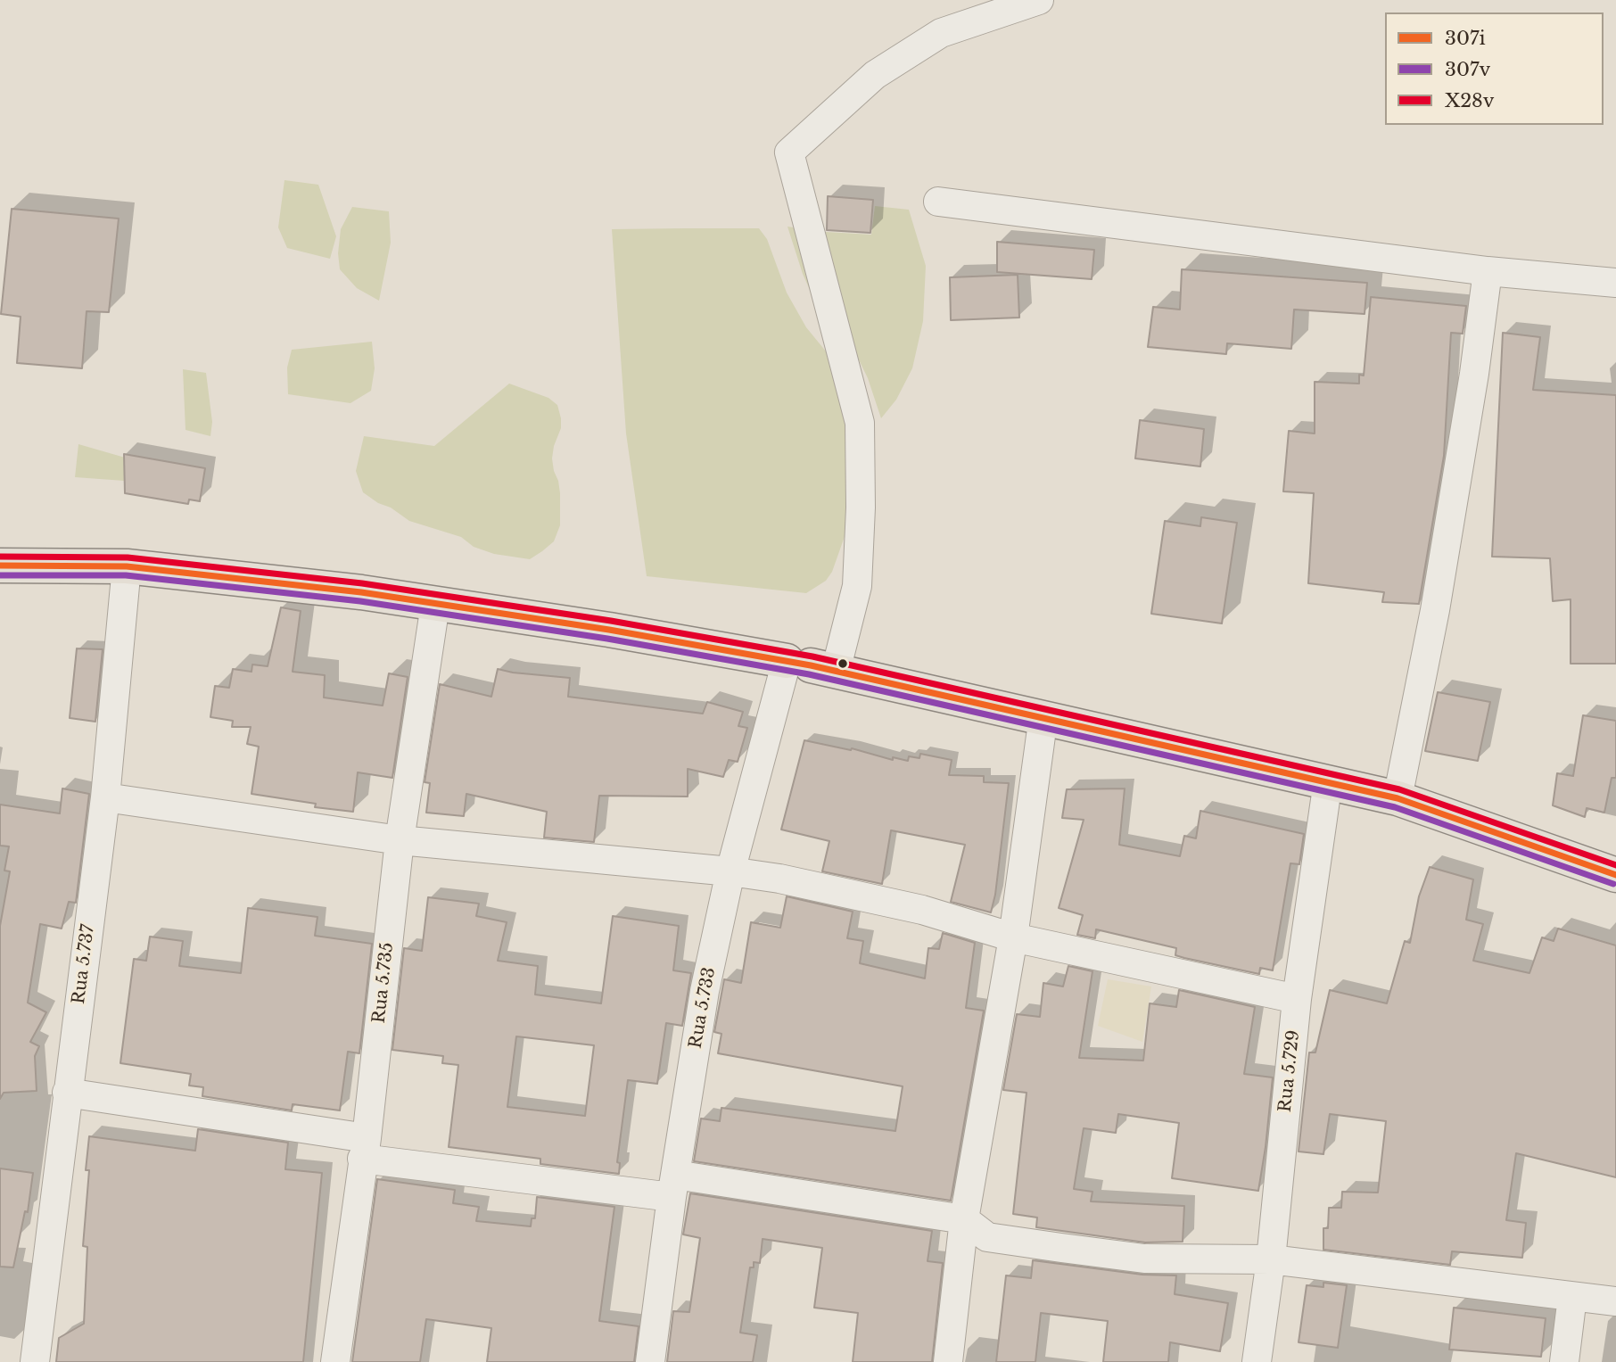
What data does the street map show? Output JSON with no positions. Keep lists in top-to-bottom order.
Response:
{
  "streets": {
    "street": [
      "Rua 5.737",
      "Rua 5.735",
      "Rua 5.733",
      "Rua 5.729"
    ]
  },
  "lines": ["transit line X28v", "transit line 307i", "transit line 307v"],
  "legend": ["307i", "307v", "X28v"]
}
